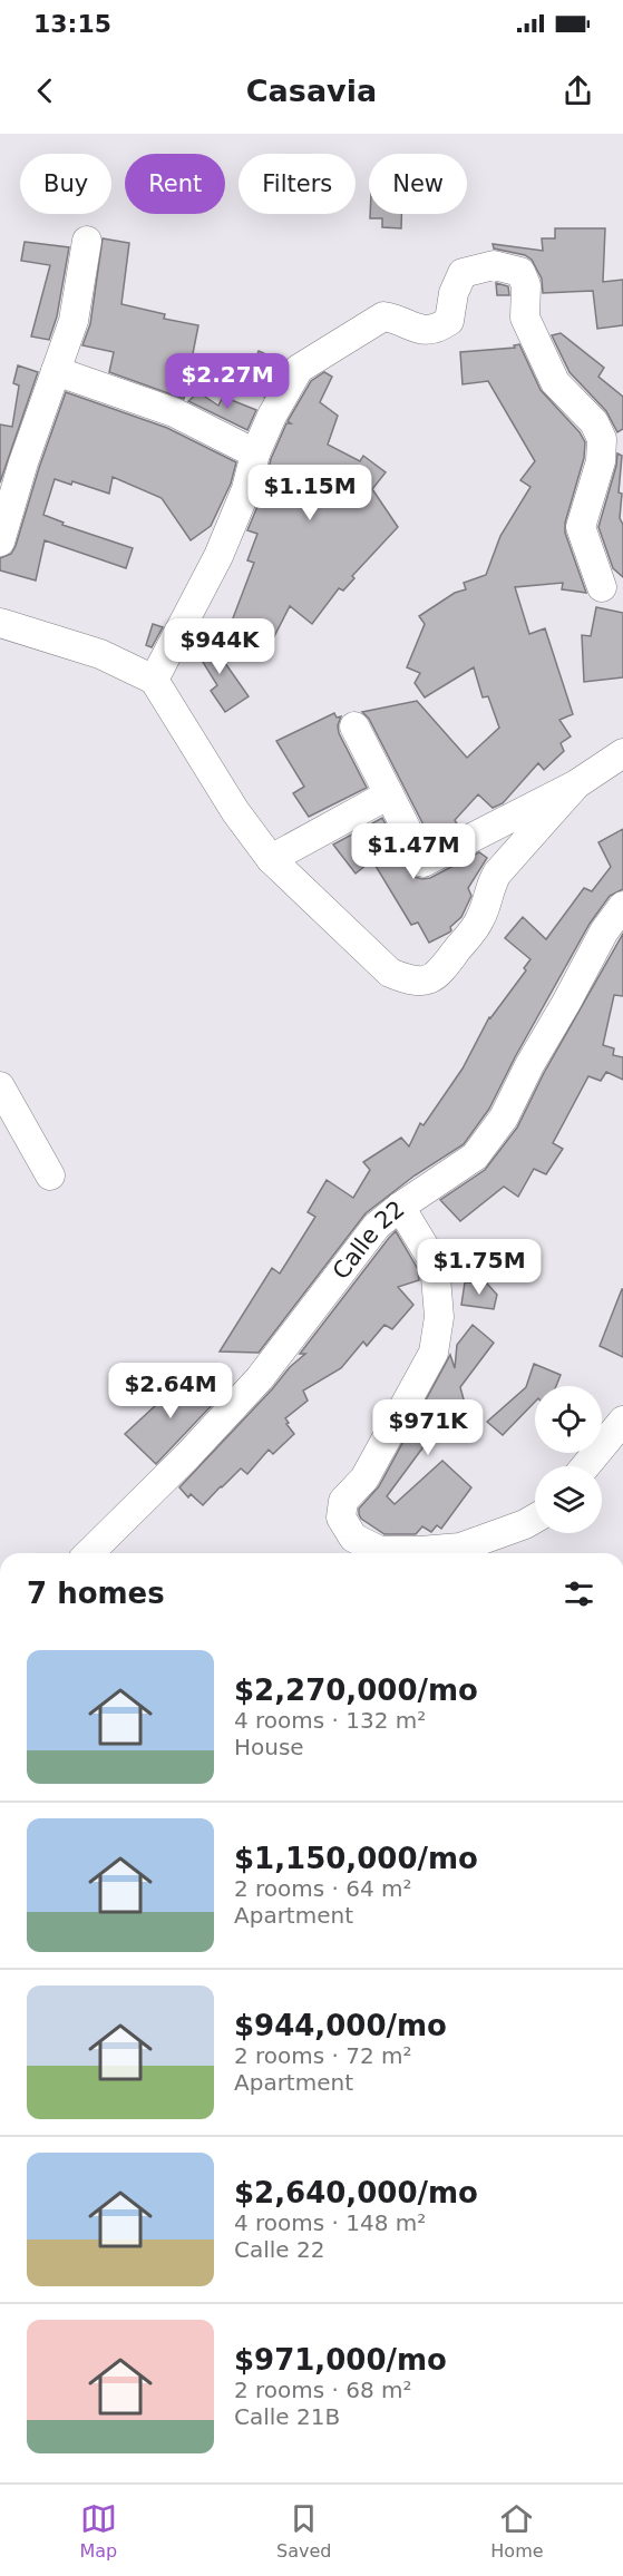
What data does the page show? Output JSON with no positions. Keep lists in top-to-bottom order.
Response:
{
  "streets": {
    "street": ["Calle 22"]
  },
  "page": {
    "status": "13:15",
    "header": "Casavia",
    "chip": [
      "Buy",
      "Rent",
      "Filters",
      "New"
    ],
    "price": [
      "$2.27M",
      "$1.15M",
      "$944K",
      "$1.47M",
      "$1.75M",
      "$2.64M",
      "$971K"
    ],
    "heading": "7 homes",
    "list": [
      {
        "name": "$2,270,000/mo",
        "note": "4 rooms · 132 m² · House"
      },
      {
        "name": "$1,150,000/mo",
        "note": "2 rooms · 64 m² · Apartment"
      },
      {
        "name": "$944,000/mo",
        "note": "2 rooms · 72 m² · Apartment"
      },
      {
        "name": "$2,640,000/mo",
        "note": "4 rooms · 148 m² · Calle 22"
      },
      {
        "name": "$971,000/mo",
        "note": "2 rooms · 68 m² · Calle 21B"
      }
    ],
    "tabs": ["Map", "Saved", "Home"]
  }
}
